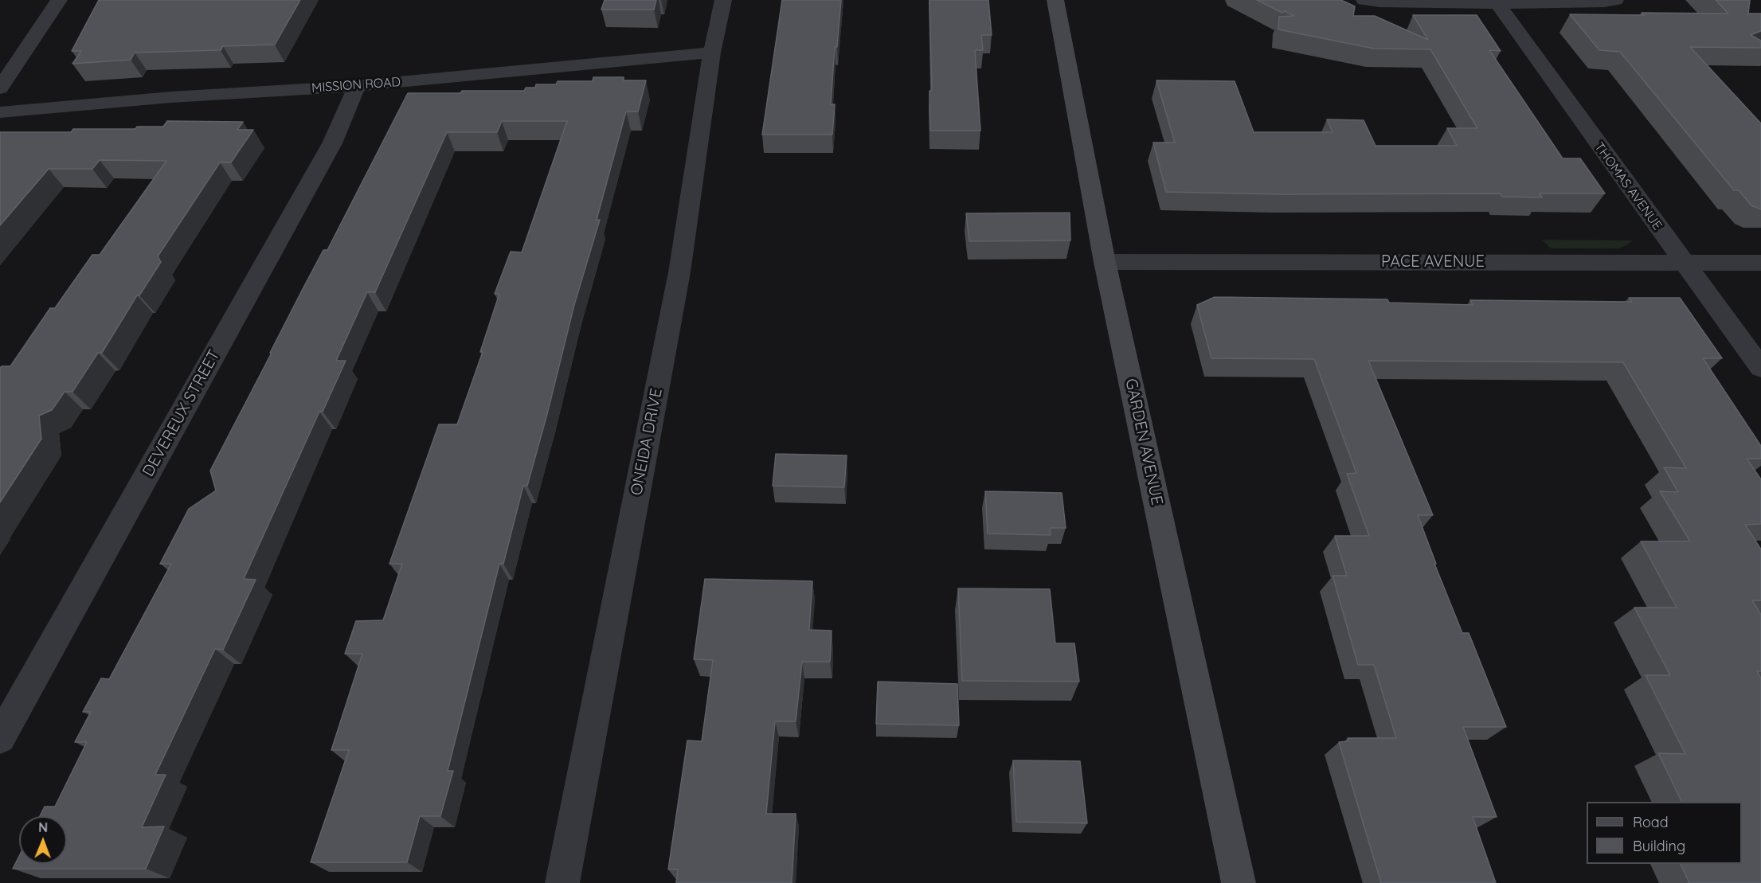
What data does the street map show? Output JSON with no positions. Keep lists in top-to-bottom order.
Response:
{
  "streets": {
    "street": [
      "MISSION ROAD",
      "THOMAS AVENUE",
      "PACE AVENUE",
      "DEVEREUX STREET",
      "ONEIDA DRIVE",
      "GARDEN AVENUE"
    ]
  },
  "crossings": [
    ["MISSION ROAD", "DEVEREUX STREET"],
    ["MISSION ROAD", "ONEIDA DRIVE"],
    ["THOMAS AVENUE", "PACE AVENUE"],
    ["PACE AVENUE", "GARDEN AVENUE"]
  ],
  "legend": ["Road", "Building"],
  "north": "top"
}
